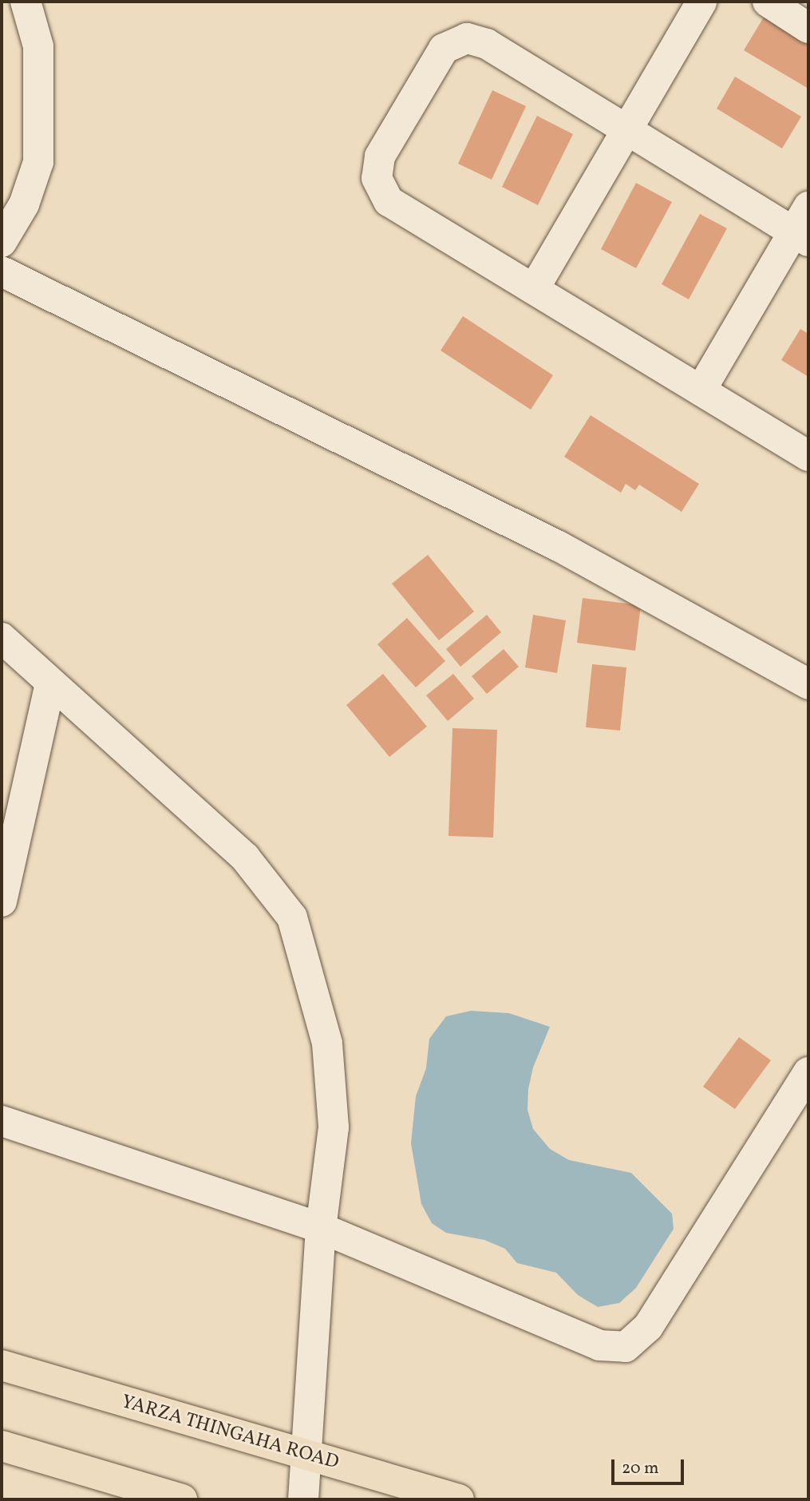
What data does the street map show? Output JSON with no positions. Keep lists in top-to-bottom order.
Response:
{
  "streets": {
    "main road": ["YARZA THINGAHA ROAD"]
  },
  "scale_bar": "20 m"
}
